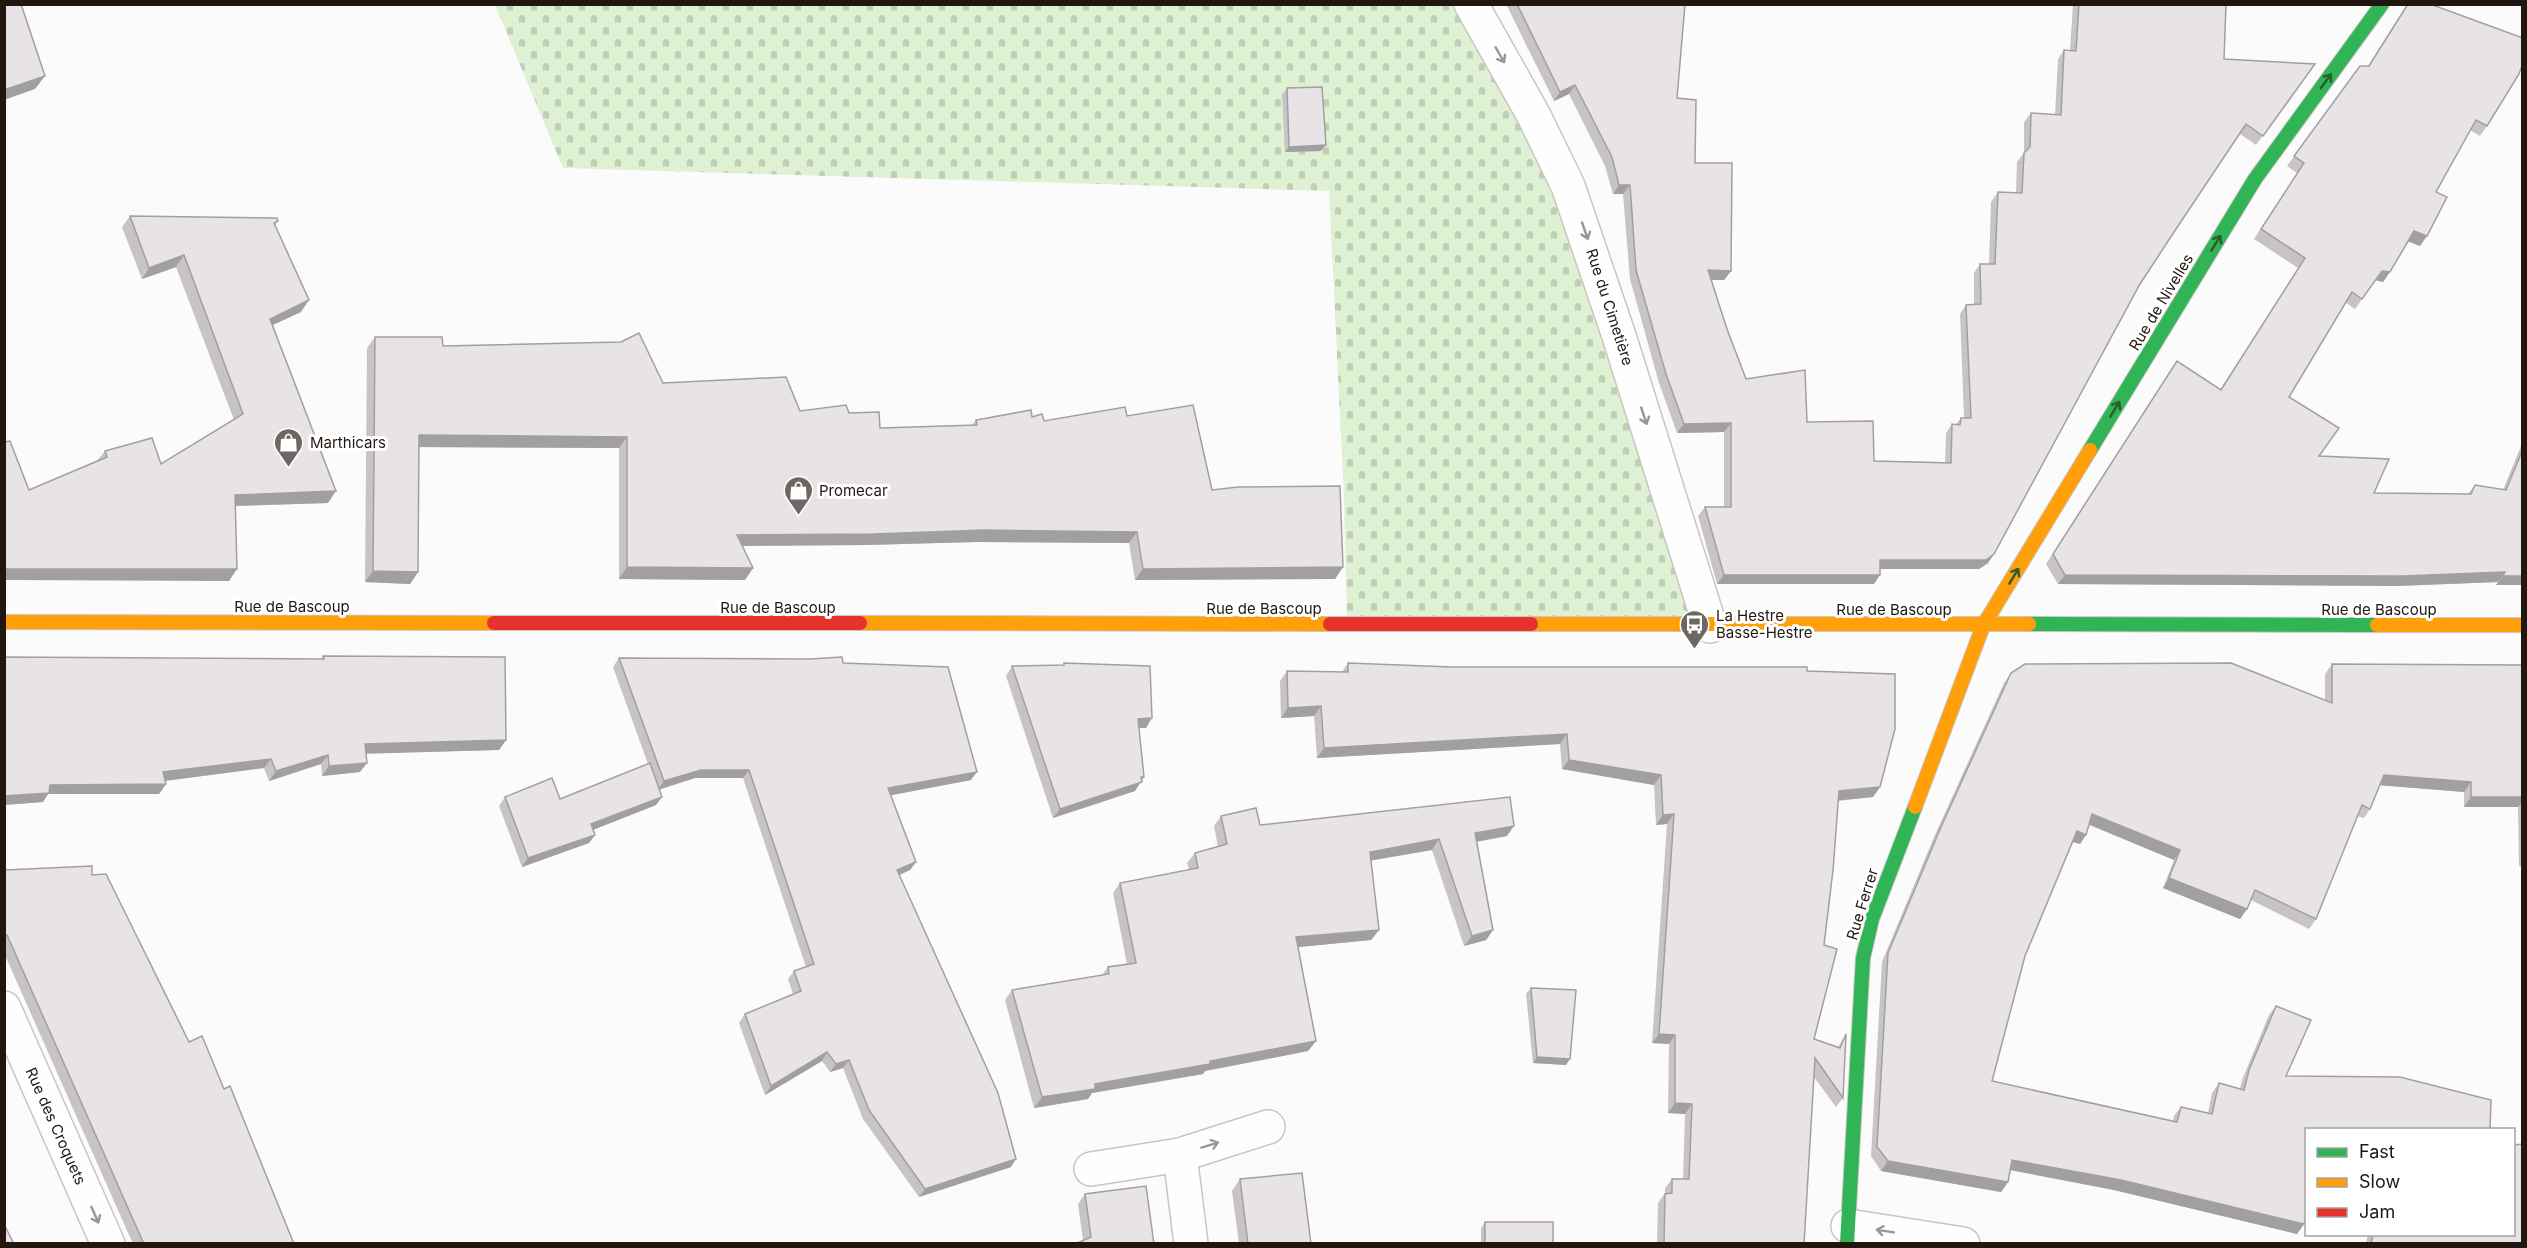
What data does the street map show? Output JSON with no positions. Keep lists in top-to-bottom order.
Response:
{
  "streets": {
    "main road": ["Rue de Nivelles", "Rue de Bascoup", "Rue Ferrer"],
    "street": ["Rue du Cimetière", "Rue des Croquets"]
  },
  "crossings": [
    ["Rue de Nivelles", "Rue de Bascoup"],
    ["Rue de Nivelles", "Rue Ferrer"],
    ["Rue du Cimetière", "Rue de Bascoup"],
    ["Rue de Bascoup", "Rue Ferrer"]
  ],
  "one_way": ["Rue de Nivelles", "Rue du Cimetière", "Rue des Croquets"],
  "places": {
    "shop": ["Marthicars", "Promecar"],
    "bus stop": ["La Hestre Basse-Hestre"]
  },
  "legend": ["Fast", "Slow", "Jam"]
}
